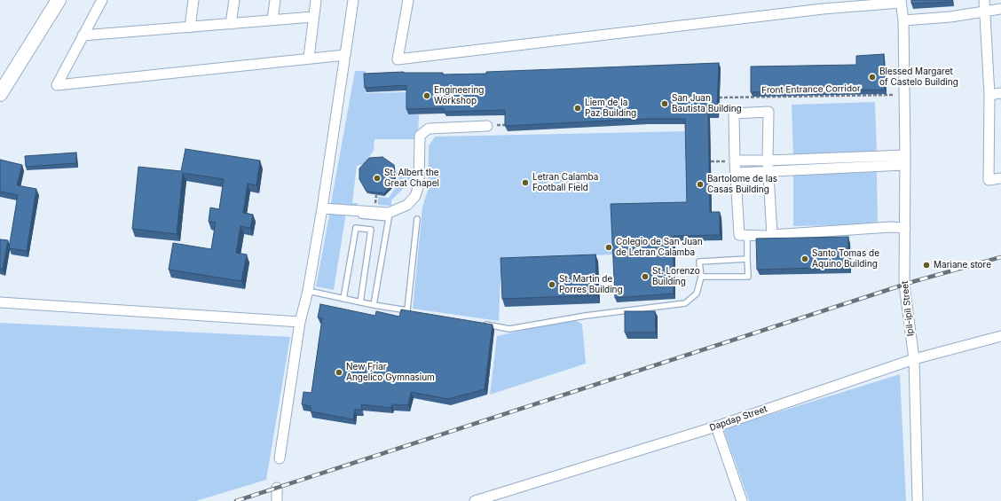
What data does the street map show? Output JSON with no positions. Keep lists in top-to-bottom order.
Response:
{
  "streets": {
    "street": ["Ipil-ipil Street", "Dapdap Street"],
    "path": ["Front Entrance Corridor"]
  },
  "crossings": [
    ["Front Entrance Corridor", "Ipil-ipil Street"],
    ["Ipil-ipil Street", "Dapdap Street"]
  ],
  "places": [
    "Blessed Margaret of Castelo Building",
    "Engineering Workshop",
    "San Juan Bautista Building",
    "Liem de la Paz Building",
    "St. Albert the Great Chapel",
    "Letran Calamba Football Field",
    "Bartolome de las Casas Building",
    "Colegio de San Juan de Letran Calamba",
    "Santo Tomas de Aquino Building",
    "Mariane store",
    "St. Lorenzo Building",
    "St. Martin de Porres Building",
    "New Friar Angelico Gymnasium"
  ]
}
